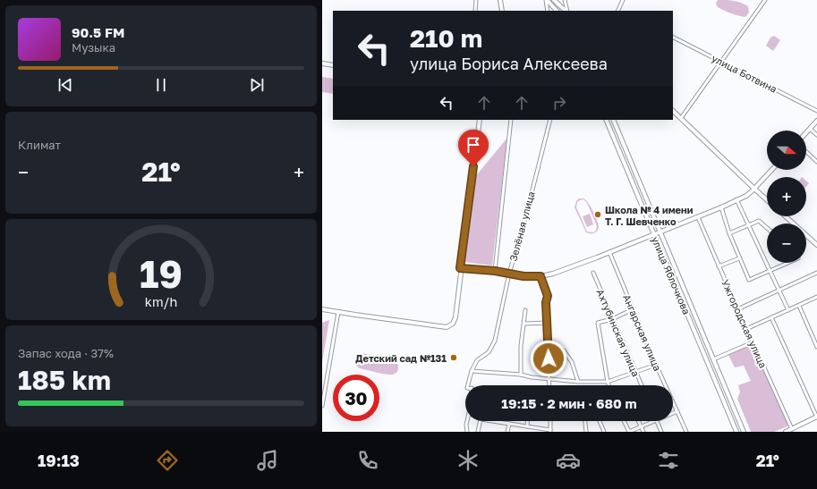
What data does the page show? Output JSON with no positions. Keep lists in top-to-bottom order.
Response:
{
  "streets": {
    "main road": ["улица Яблочкова"],
    "street": [
      "улица Ботвина",
      "Зелёная улица",
      "Ужгородская улица",
      "Ахтубинская улица",
      "Ангарская улица"
    ]
  },
  "places": ["Школа № 4 имени Т. Г. Шевченко", "Детский сад №131"],
  "north": "right",
  "page": {
    "turn": ["210 m", "улица Бориса Алексеева"],
    "song": ["90.5 FM", "Музыка"],
    "tile": [
      "Климат",
      ["Запас хода · 37%", "185 km"]
    ],
    "map_buttons": ["+", "−"],
    "heat": ["−", "21°", "+"],
    "limit": "30",
    "trip": "19:15 · 2 мин · 680 m",
    "tabs": ["19:13", "21°"],
    "gauge": ["19", "km/h"]
  }
}
